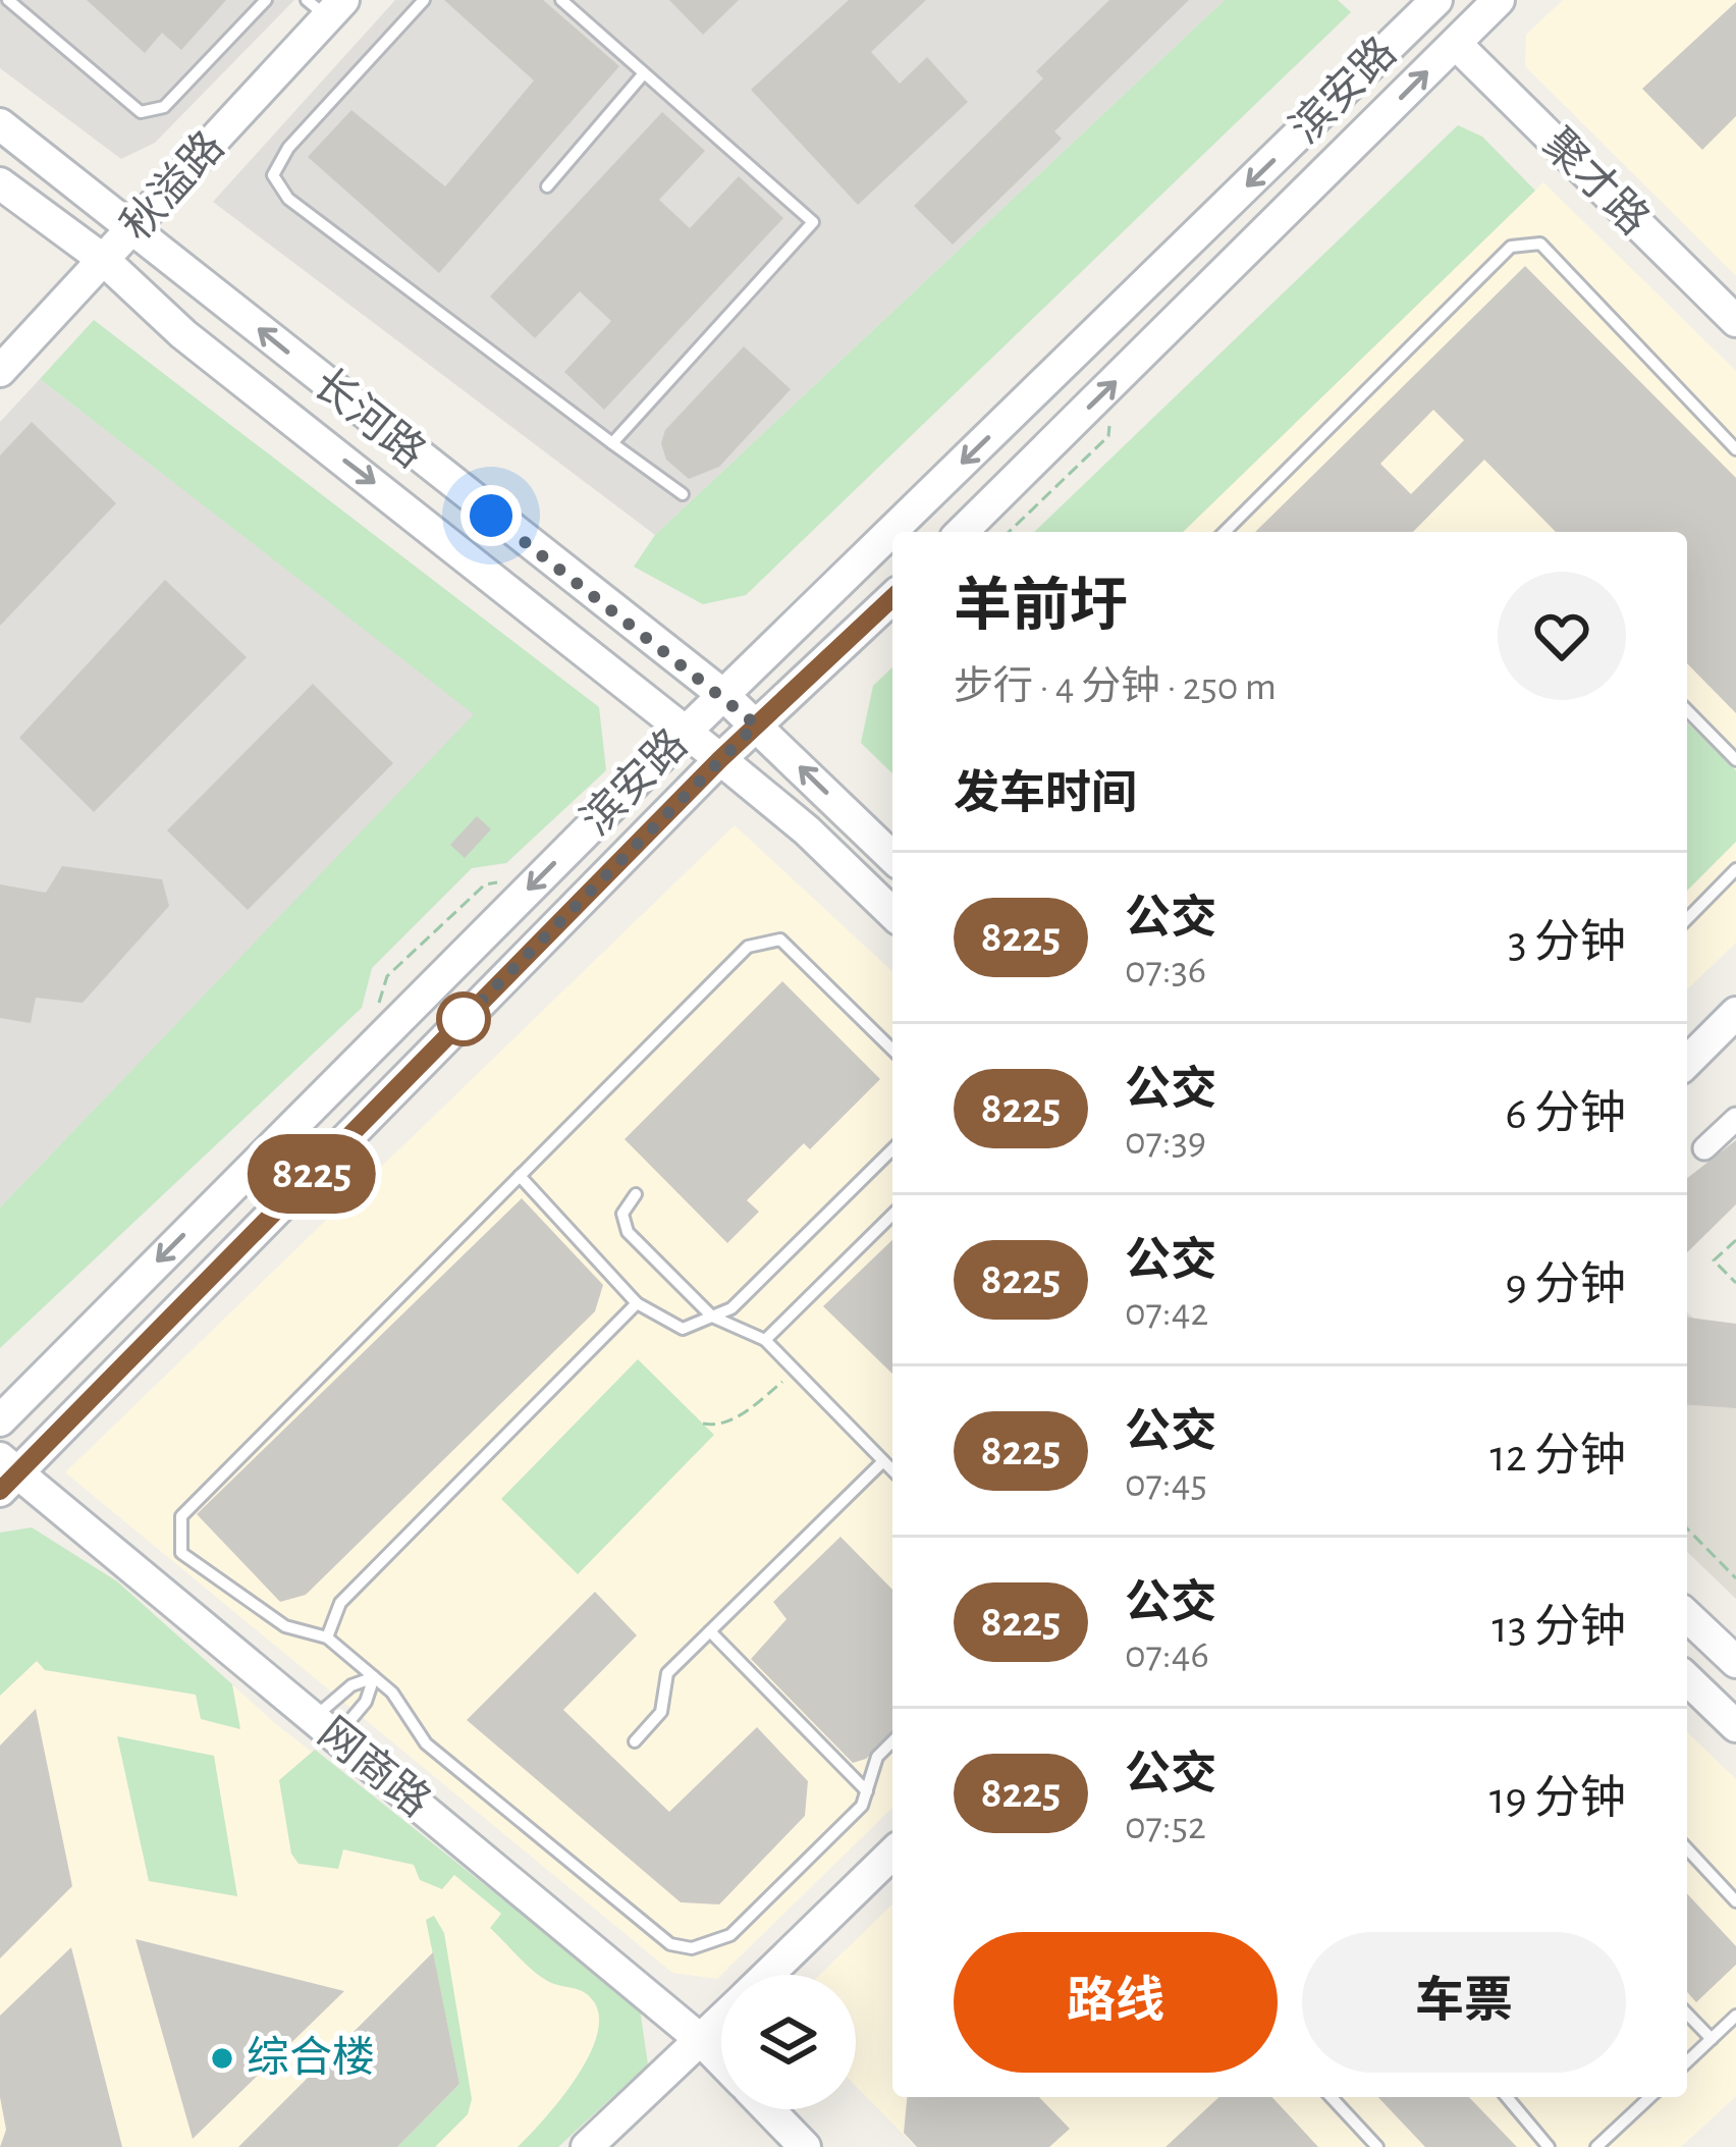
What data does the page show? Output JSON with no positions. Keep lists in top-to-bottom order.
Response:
{
  "streets": {
    "main road": [
      "滨安路",
      "聚才路",
      "秋溢路",
      "长河路",
      "网商路"
    ]
  },
  "crossings": [
    ["滨安路", "聚才路"],
    ["滨安路", "长河路"],
    ["滨安路", "网商路"],
    ["秋溢路", "长河路"]
  ],
  "places": ["综合楼"],
  "lines": ["bus line 8225"],
  "page": {
    "on_map": "8225",
    "heading": [
      ["羊前圩", "步行 · 4 分钟 · 250 m"],
      "发车时间"
    ],
    "list": [
      {
        "mark": "8225",
        "name": "公交",
        "note": "07:36",
        "value": "3 分钟"
      },
      {
        "mark": "8225",
        "name": "公交",
        "note": "07:39",
        "value": "6 分钟"
      },
      {
        "mark": "8225",
        "name": "公交",
        "note": "07:42",
        "value": "9 分钟"
      },
      {
        "mark": "8225",
        "name": "公交",
        "note": "07:45",
        "value": "12 分钟"
      },
      {
        "mark": "8225",
        "name": "公交",
        "note": "07:46",
        "value": "13 分钟"
      },
      {
        "mark": "8225",
        "name": "公交",
        "note": "07:52",
        "value": "19 分钟"
      }
    ],
    "buttons": ["路线", "车票"]
  }
}
